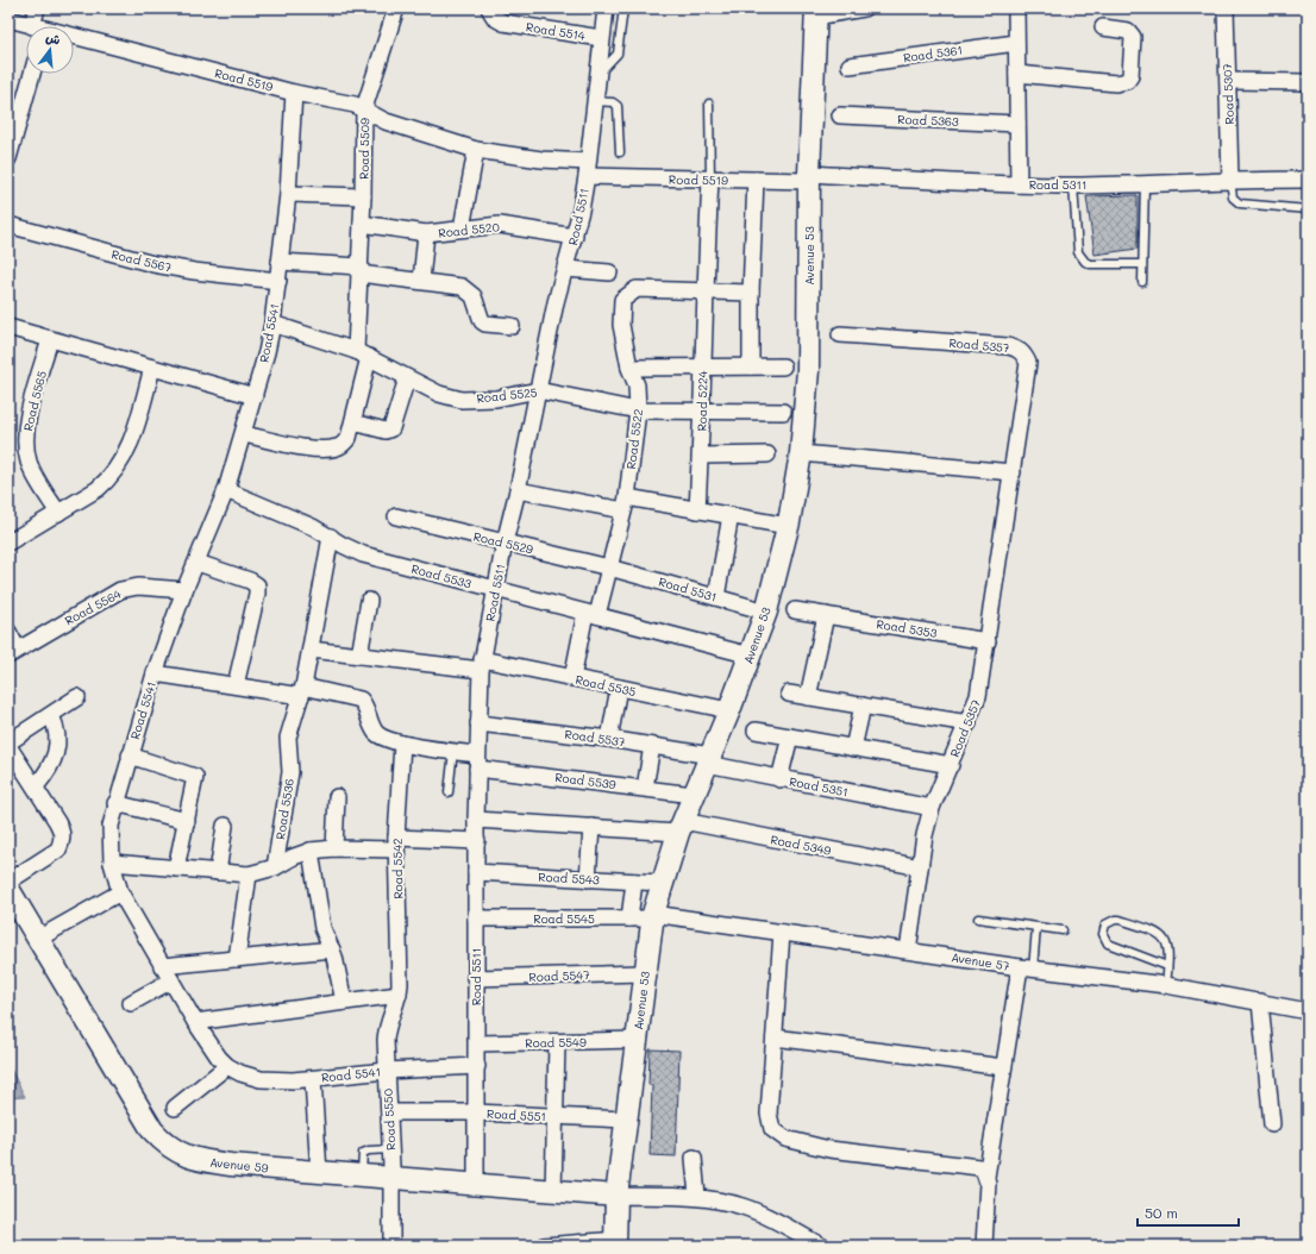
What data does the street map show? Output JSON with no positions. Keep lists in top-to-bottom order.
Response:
{
  "streets": {
    "street": [
      "Road 5514",
      "Road 5361",
      "Road 5519",
      "Road 5307",
      "Road 5363",
      "Road 5509",
      "Road 5311",
      "Road 5511",
      "Road 5520",
      "Avenue 53",
      "Road 5567",
      "Road 5541",
      "Road 5357",
      "Road 5525",
      "Road 5565",
      "Road 5224",
      "Road 5522",
      "Road 5529",
      "Road 5533",
      "Road 5531",
      "Road 5564",
      "Road 5353",
      "Road 5535",
      "Road 5537",
      "Road 5539",
      "Road 5351",
      "Road 5536",
      "Road 5349",
      "Road 5542",
      "Road 5543",
      "Road 5545",
      "Avenue 57",
      "Road 5547",
      "Road 5549",
      "Road 5551",
      "Road 5550",
      "Avenue 59"
    ]
  },
  "crossings": [
    ["Road 5514", "Road 5511"],
    ["Road 5519", "Road 5509"],
    ["Road 5519", "Road 5311"],
    ["Road 5519", "Road 5511"],
    ["Road 5519", "Avenue 53"],
    ["Road 5519", "Road 5541"],
    ["Road 5519", "Road 5224"],
    ["Road 5307", "Road 5311"],
    ["Road 5509", "Road 5520"],
    ["Road 5509", "Road 5541"],
    ["Road 5509", "Road 5525"],
    ["Road 5311", "Avenue 53"],
    ["Road 5511", "Road 5520"],
    ["Road 5511", "Road 5541"],
    ["Road 5511", "Road 5525"],
    ["Road 5511", "Road 5529"],
    ["Road 5511", "Road 5533"],
    ["Road 5511", "Road 5535"],
    ["Road 5511", "Road 5537"],
    ["Road 5511", "Road 5539"],
    ["Road 5511", "Road 5543"],
    ["Road 5511", "Road 5545"],
    ["Road 5511", "Road 5547"],
    ["Road 5511", "Road 5549"],
    ["Road 5511", "Road 5551"],
    ["Road 5511", "Avenue 59"],
    ["Avenue 53", "Road 5533"],
    ["Avenue 53", "Road 5531"],
    ["Avenue 53", "Road 5535"],
    ["Avenue 53", "Road 5537"],
    ["Avenue 53", "Road 5539"],
    ["Avenue 53", "Road 5351"],
    ["Avenue 53", "Road 5349"],
    ["Avenue 53", "Road 5543"],
    ["Avenue 53", "Road 5545"],
    ["Avenue 53", "Avenue 57"],
    ["Avenue 53", "Road 5547"],
    ["Avenue 53", "Road 5549"],
    ["Avenue 53", "Road 5551"],
    ["Avenue 53", "Avenue 59"],
    ["Road 5567", "Road 5541"],
    ["Road 5541", "Road 5525"],
    ["Road 5541", "Road 5533"],
    ["Road 5541", "Road 5564"],
    ["Road 5541", "Road 5550"],
    ["Road 5357", "Road 5353"],
    ["Road 5357", "Road 5351"],
    ["Road 5357", "Road 5349"],
    ["Road 5357", "Avenue 57"],
    ["Road 5525", "Road 5224"],
    ["Road 5525", "Road 5522"],
    ["Road 5224", "Road 5522"],
    ["Road 5522", "Road 5529"],
    ["Road 5522", "Road 5533"],
    ["Road 5522", "Road 5531"],
    ["Road 5522", "Road 5535"],
    ["Road 5529", "Road 5531"],
    ["Road 5533", "Road 5536"],
    ["Road 5535", "Road 5536"],
    ["Road 5537", "Road 5351"],
    ["Road 5542", "Road 5550"],
    ["Road 5545", "Avenue 57"],
    ["Road 5549", "Road 5551"],
    ["Road 5551", "Road 5550"],
    ["Road 5551", "Avenue 59"],
    ["Road 5550", "Avenue 59"]
  ],
  "scale_bar": "50 m",
  "north": "top"
}
